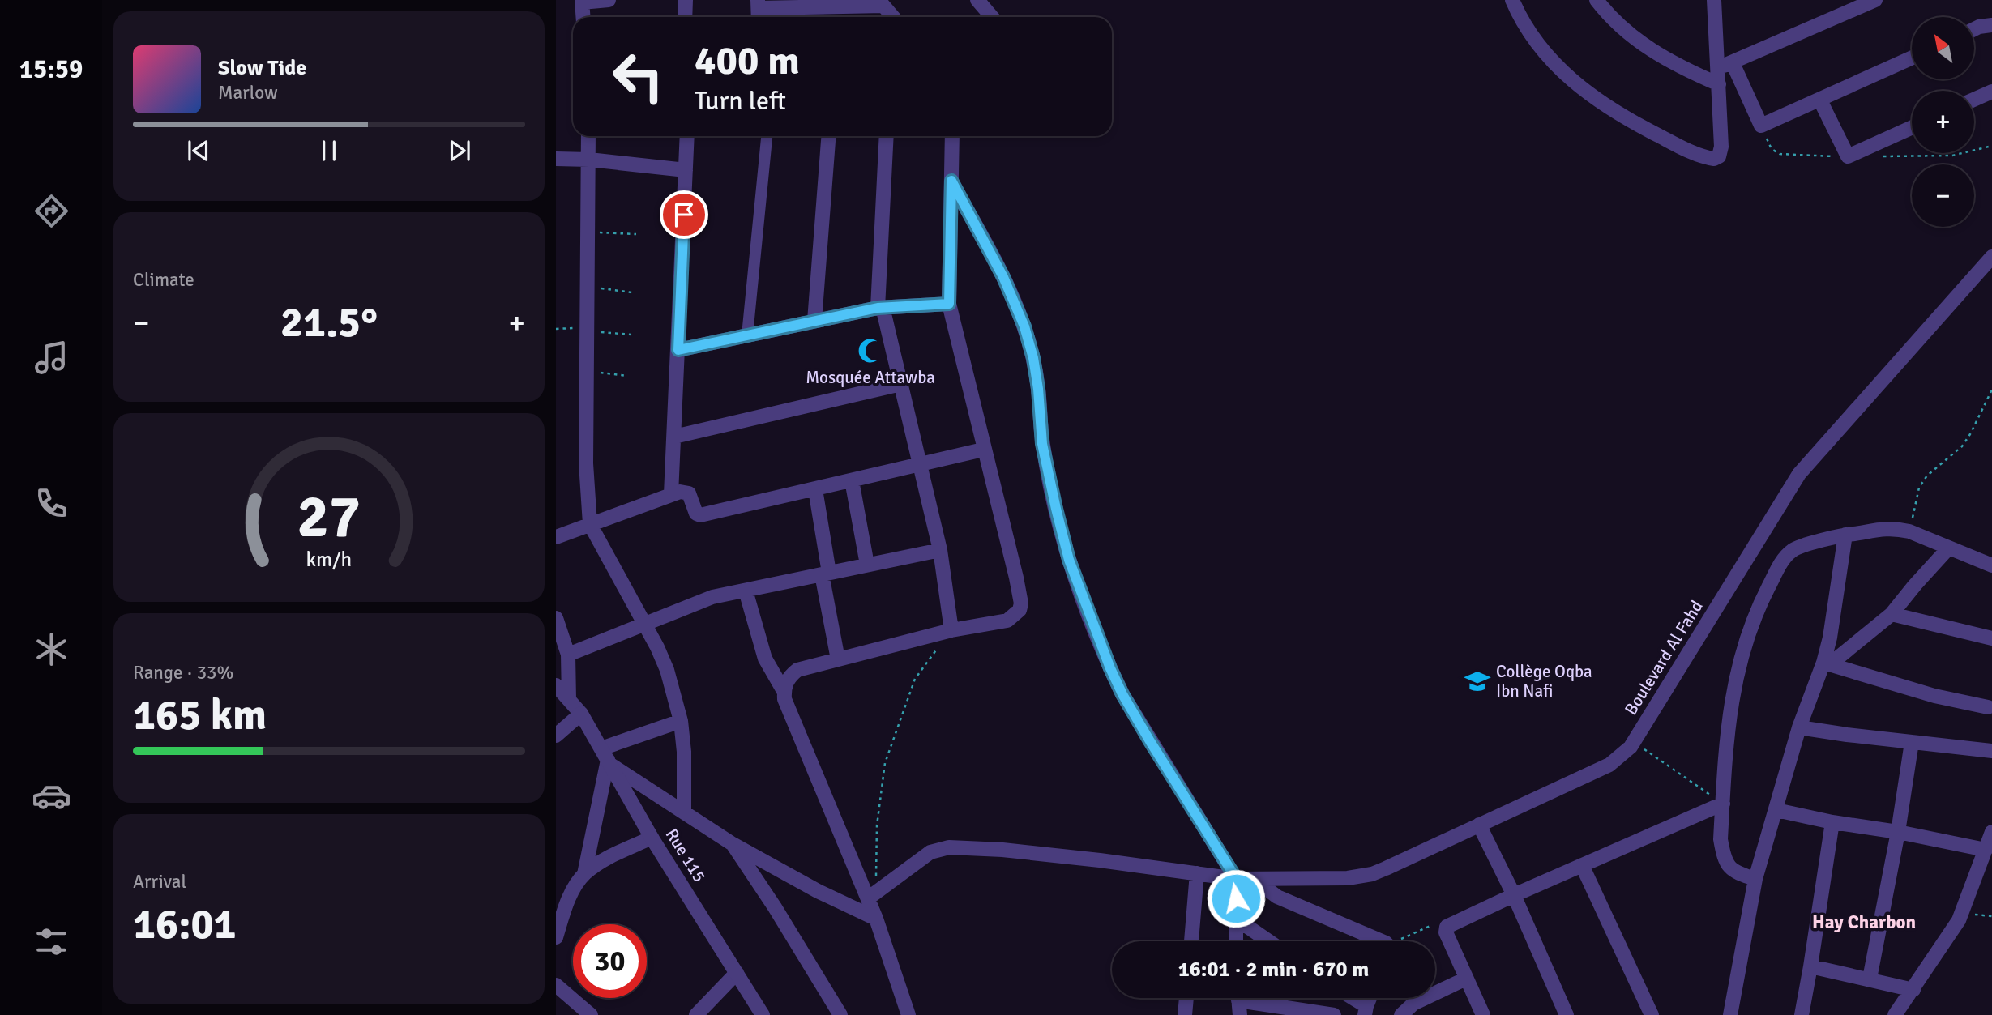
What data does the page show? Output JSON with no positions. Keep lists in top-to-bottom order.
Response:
{
  "streets": {
    "street": ["Boulevard Al Fahd", "Rue 115"]
  },
  "districts": ["Hay Charbon"],
  "places": {
    "mosque": ["Mosquée Attawba"],
    "school or university": ["Collège Oqba Ibn Nafi"]
  },
  "north": "top left",
  "page": {
    "tabs": "15:59",
    "map_buttons": ["+", "−"],
    "turn": ["400 m", "Turn left"],
    "song": ["Slow Tide", "Marlow"],
    "tile": [
      "Climate",
      ["Range · 33%", "165 km"],
      ["Arrival", "16:01"]
    ],
    "heat": ["−", "21.5°", "+"],
    "limit": "30",
    "trip": "16:01 · 2 min · 670 m",
    "gauge": ["27", "km/h"]
  }
}
